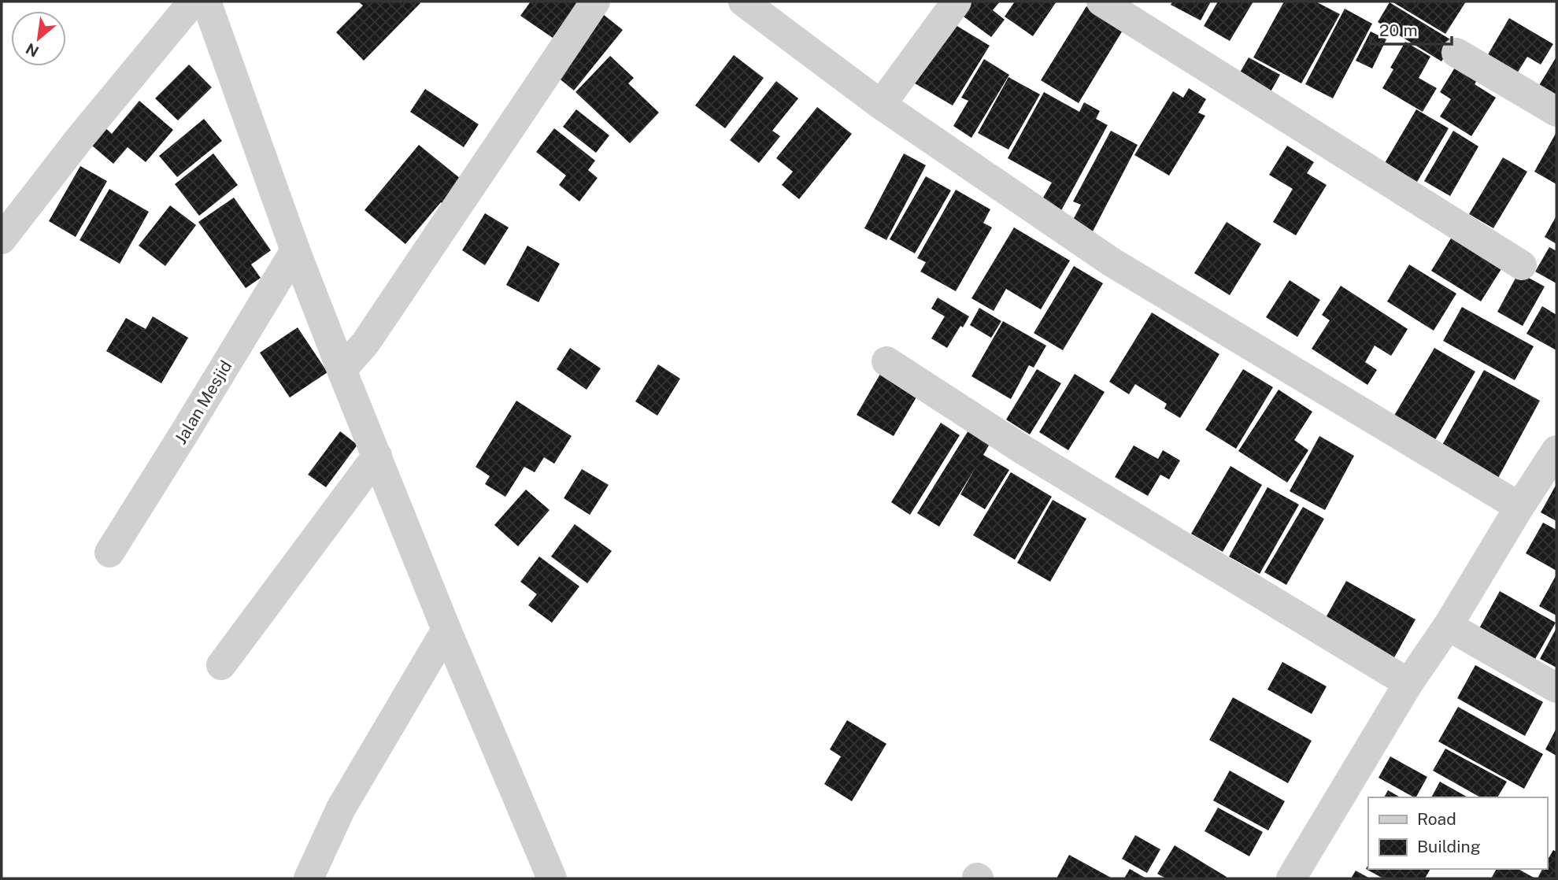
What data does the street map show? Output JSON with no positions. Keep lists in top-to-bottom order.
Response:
{
  "streets": {
    "street": ["Jalan Mesjid"]
  },
  "legend": ["Road", "Building"],
  "scale_bar": "20 m",
  "north": "bottom left"
}
